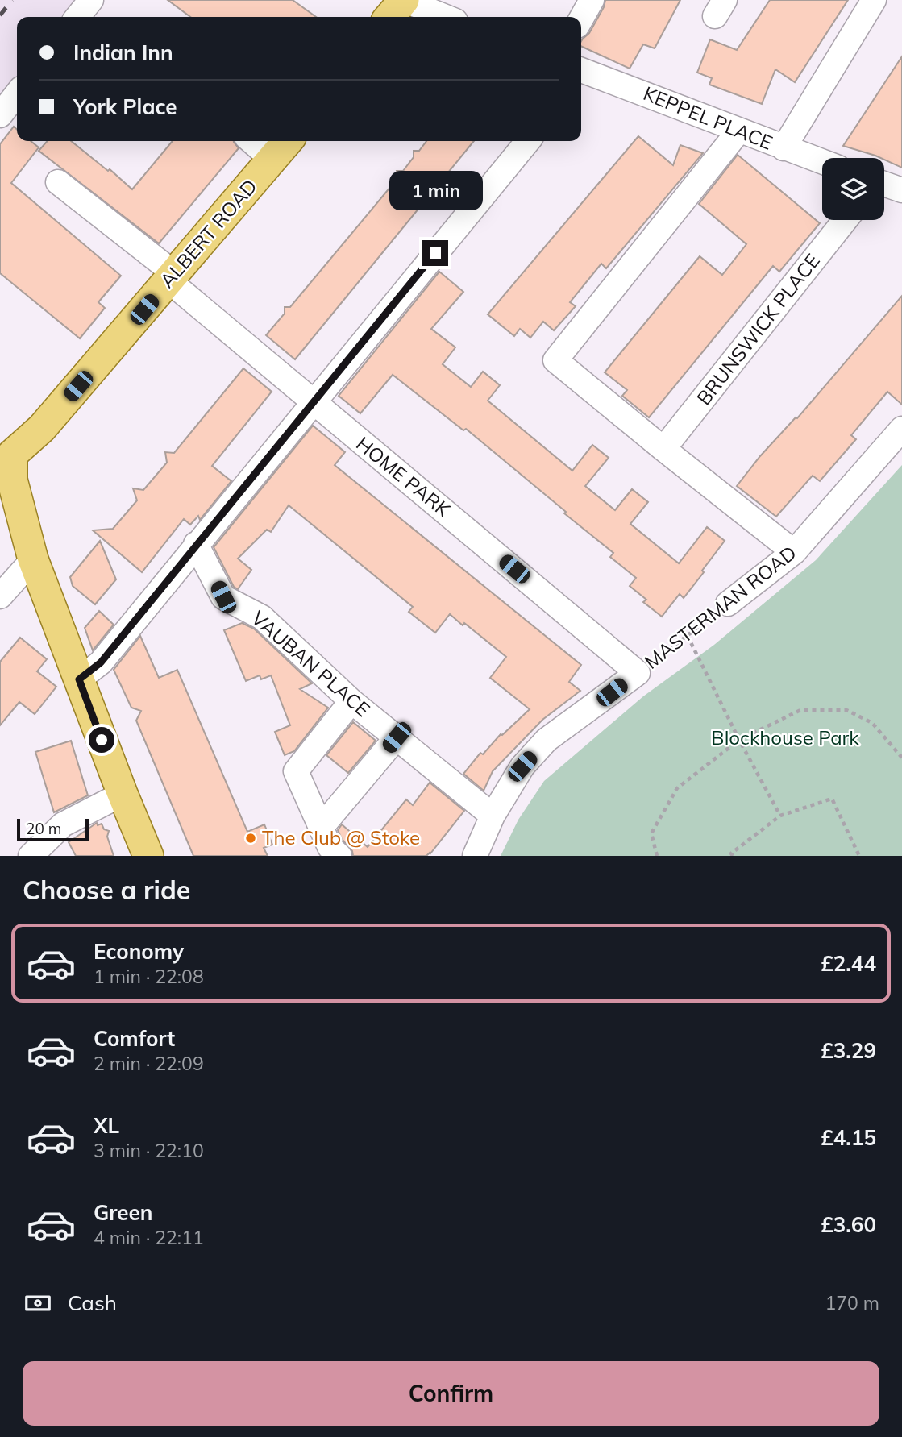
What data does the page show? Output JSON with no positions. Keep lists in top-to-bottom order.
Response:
{
  "streets": {
    "main road": ["ALBERT ROAD"],
    "street": [
      "KEPPEL PLACE",
      "BRUNSWICK PLACE",
      "HOME PARK",
      "MASTERMAN ROAD",
      "VAUBAN PLACE"
    ]
  },
  "crossings": [
    ["ALBERT ROAD", "HOME PARK"],
    ["HOME PARK", "MASTERMAN ROAD"],
    ["MASTERMAN ROAD", "VAUBAN PLACE"]
  ],
  "parks": ["Blockhouse Park"],
  "places": ["The Club @ Stoke"],
  "scale_bar": "20 m",
  "page": {
    "banner": ["Indian Inn", "York Place"],
    "bubble": "1 min",
    "scale": "20 m",
    "heading": "Choose a ride",
    "list": [
      {
        "name": "Economy",
        "note": "1 min · 22:08",
        "value": "£2.44"
      },
      {
        "name": "Comfort",
        "note": "2 min · 22:09",
        "value": "£3.29"
      },
      {
        "name": "XL",
        "note": "3 min · 22:10",
        "value": "£4.15"
      },
      {
        "name": "Green",
        "note": "4 min · 22:11",
        "value": "£3.60"
      }
    ],
    "pay": ["Cash", "170 m"],
    "buttons": "Confirm"
  }
}
